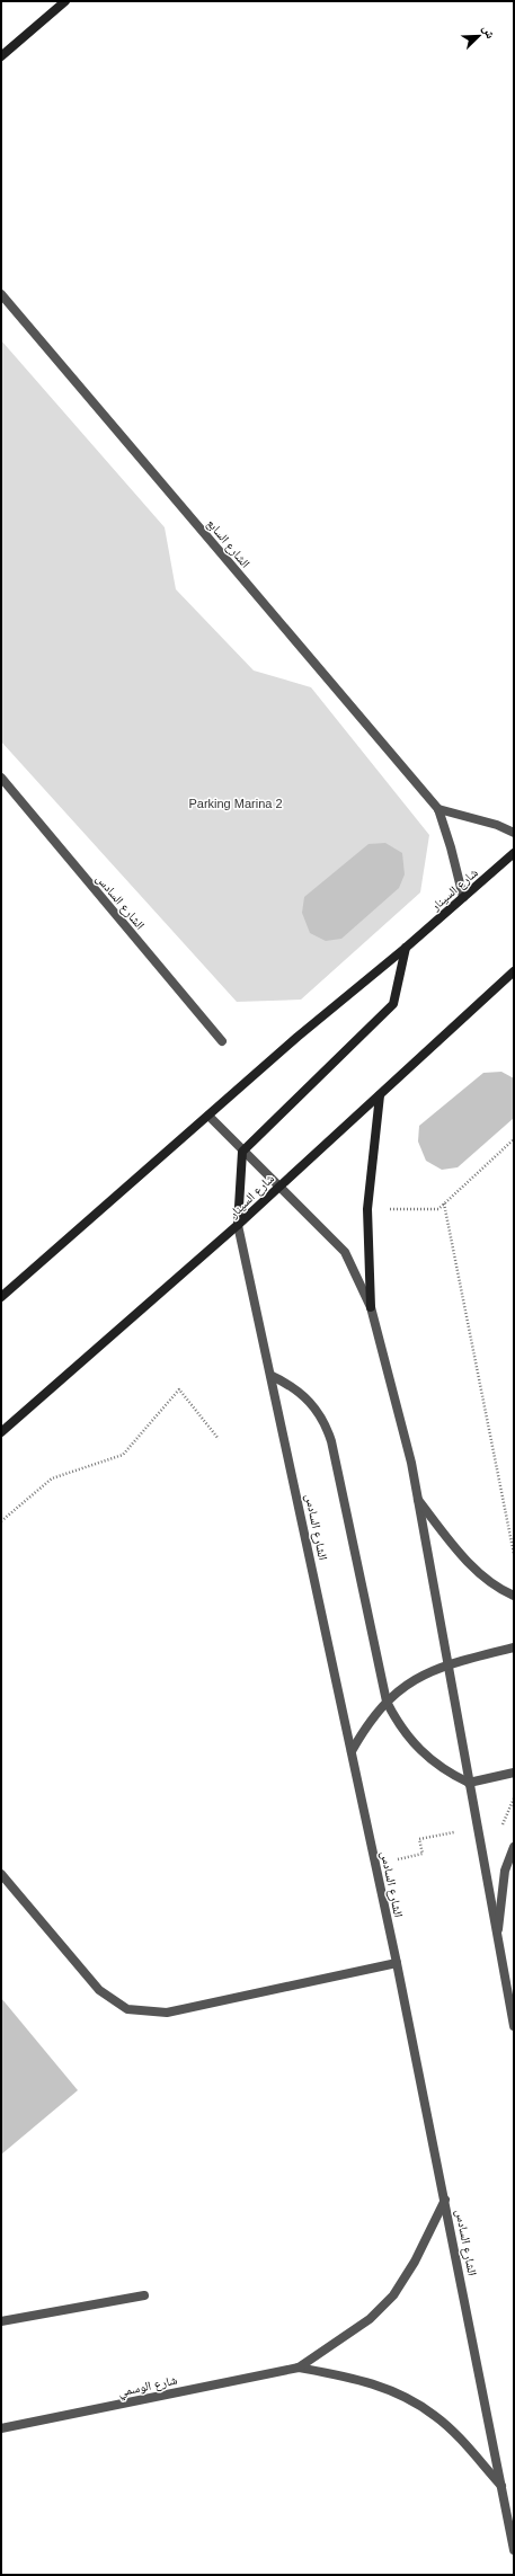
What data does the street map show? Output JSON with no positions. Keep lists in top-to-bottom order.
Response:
{
  "streets": {
    "street": [
      "الشارع السابع",
      "شارع السينار",
      "الشارع السادس",
      "شارع الوسمي"
    ]
  },
  "crossings": [
    ["الشارع السابع", "شارع السينار"],
    ["شارع السينار", "الشارع السادس"],
    ["الشارع السادس", "شارع الوسمي"]
  ],
  "parks": ["Parking Marina 2"],
  "north": "top right"
}
